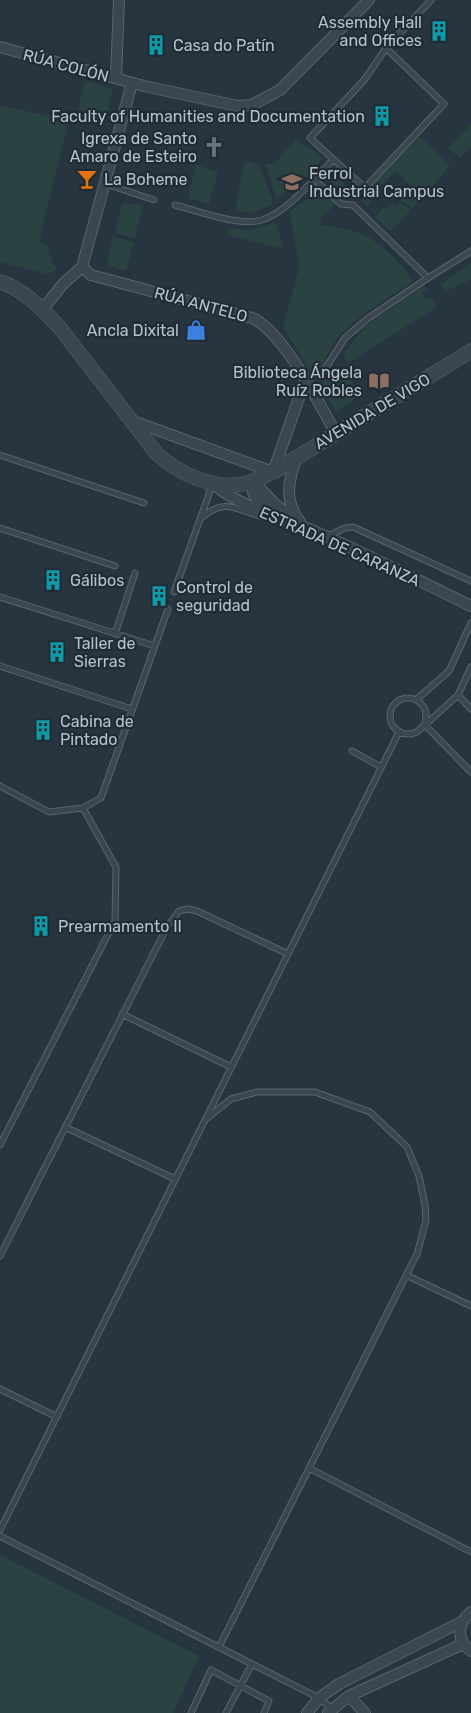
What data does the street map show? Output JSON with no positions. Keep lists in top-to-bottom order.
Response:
{
  "streets": {
    "street": [
      "RÚA COLÓN",
      "RÚA ANTELO",
      "AVENIDA DE VIGO",
      "ESTRADA DE CARANZA"
    ]
  },
  "crossings": [
    ["RÚA ANTELO", "AVENIDA DE VIGO"],
    ["AVENIDA DE VIGO", "ESTRADA DE CARANZA"]
  ],
  "places": {
    "building": [
      "Assembly Hall and Offices",
      "Casa do Patín",
      "Faculty of Humanities and Documentation",
      "Gálibos",
      "Control de seguridad",
      "Taller de Sierras",
      "Cabina de Pintado",
      "Prearmamento II"
    ],
    "church": ["Igrexa de Santo Amaro de Esteiro"],
    "bar": ["La Boheme"],
    "school or university": ["Ferrol Industrial Campus"],
    "shop": ["Ancla Dixital"],
    "library": ["Biblioteca Ángela Ruíz Robles"]
  }
}
